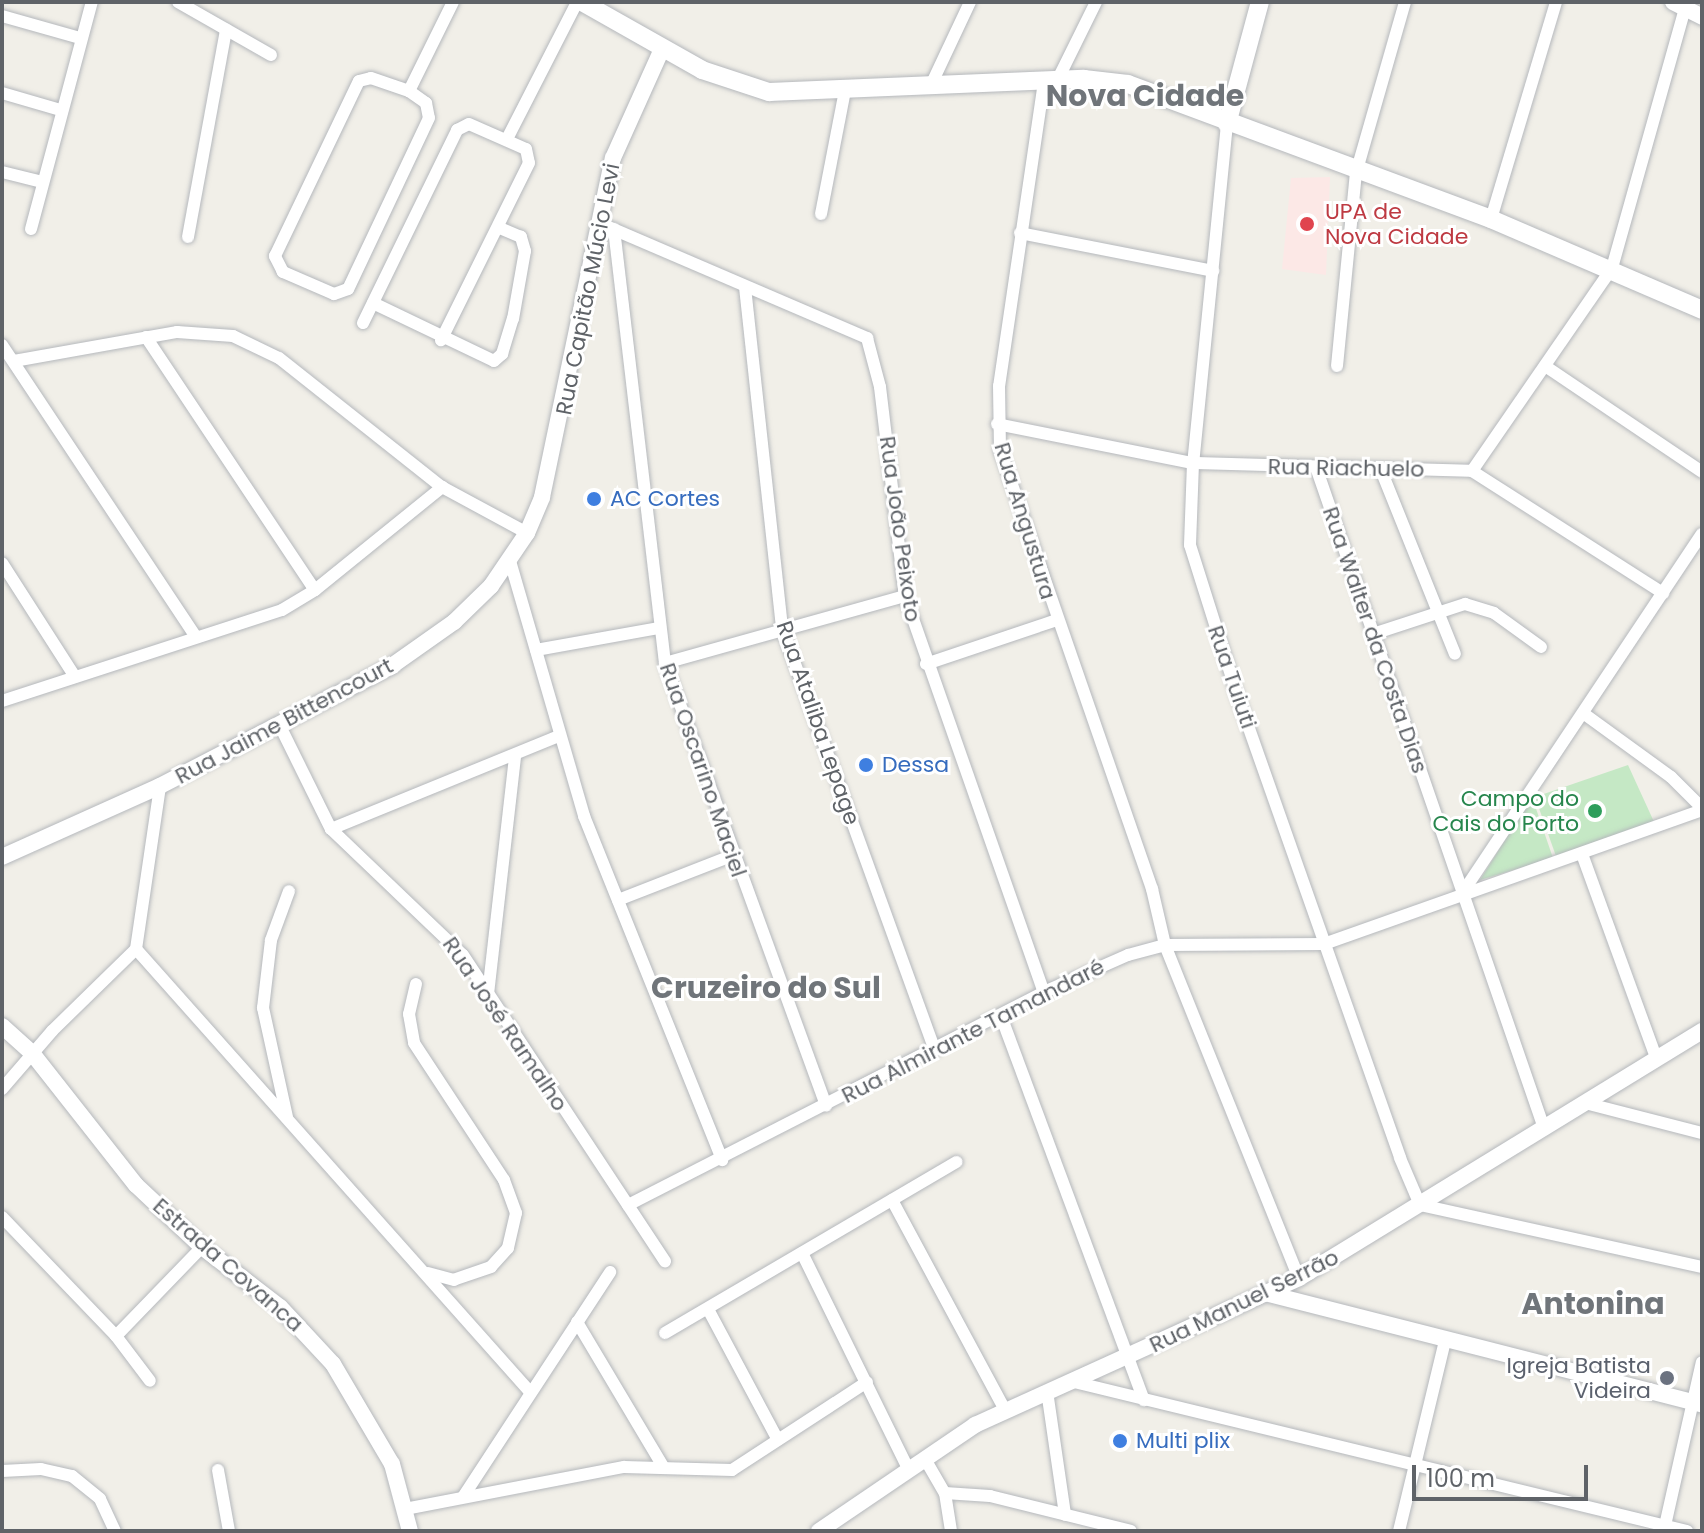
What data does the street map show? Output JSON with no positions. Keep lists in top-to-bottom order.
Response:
{
  "streets": {
    "street": [
      "Rua Capitão Múcio Levi",
      "Rua Riachuelo",
      "Rua Angustura",
      "Rua João Peixoto",
      "Rua Walter da Costa Dias",
      "Rua Tuiuti",
      "Rua Jaime Bittencourt",
      "Rua Ataliba Lepage",
      "Rua Oscarino Maciel",
      "Rua José Ramalho",
      "Rua Almirante Tamandaré",
      "Estrada Covanca",
      "Rua Manuel Serrão"
    ]
  },
  "crossings": [
    ["Rua Capitão Múcio Levi", "Rua João Peixoto"],
    ["Rua Capitão Múcio Levi", "Rua Jaime Bittencourt"],
    ["Rua Capitão Múcio Levi", "Rua Oscarino Maciel"],
    ["Rua Riachuelo", "Rua Angustura"],
    ["Rua Riachuelo", "Rua Walter da Costa Dias"],
    ["Rua Riachuelo", "Rua Tuiuti"],
    ["Rua Angustura", "Rua Almirante Tamandaré"],
    ["Rua Angustura", "Rua Manuel Serrão"],
    ["Rua João Peixoto", "Rua Ataliba Lepage"],
    ["Rua João Peixoto", "Rua Oscarino Maciel"],
    ["Rua João Peixoto", "Rua Almirante Tamandaré"],
    ["Rua Walter da Costa Dias", "Rua Almirante Tamandaré"],
    ["Rua Walter da Costa Dias", "Rua Manuel Serrão"],
    ["Rua Tuiuti", "Rua Almirante Tamandaré"],
    ["Rua Tuiuti", "Rua Manuel Serrão"],
    ["Rua Jaime Bittencourt", "Rua José Ramalho"],
    ["Rua Ataliba Lepage", "Rua Almirante Tamandaré"],
    ["Rua Oscarino Maciel", "Rua Almirante Tamandaré"],
    ["Rua José Ramalho", "Rua Almirante Tamandaré"]
  ],
  "districts": ["Nova Cidade", "Cruzeiro do Sul", "Antonina"],
  "places": [
    "UPA de Nova Cidade",
    "AC Cortes",
    "Dessa",
    "Campo do Cais do Porto",
    "Igreja Batista Videira",
    "Multi plix"
  ],
  "scale_bar": "100 m"
}
